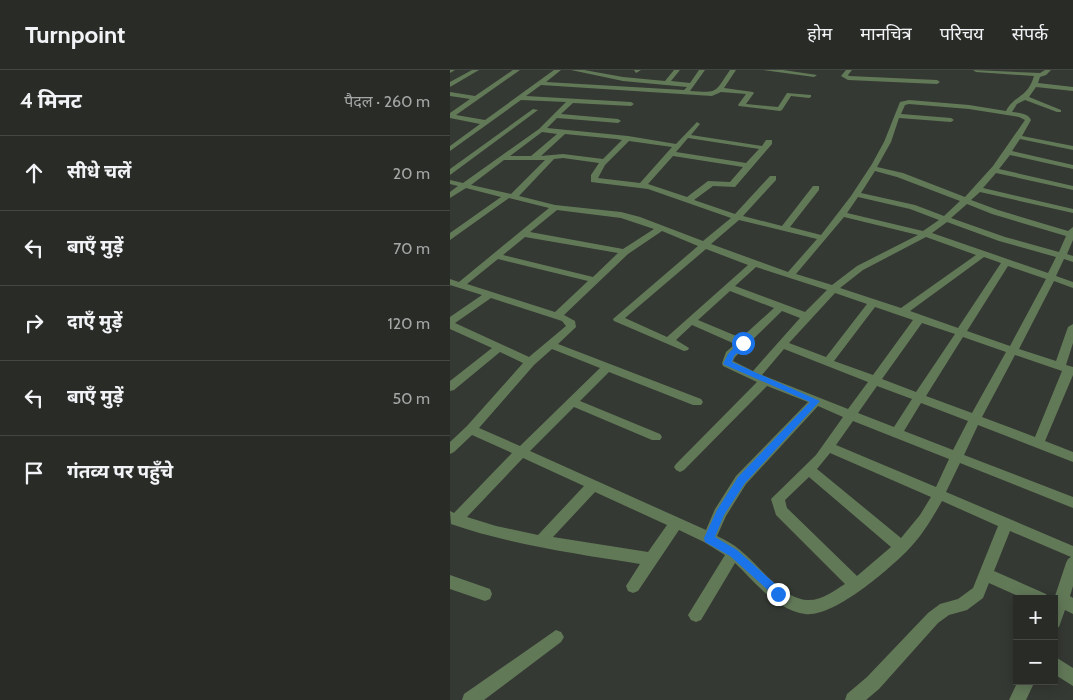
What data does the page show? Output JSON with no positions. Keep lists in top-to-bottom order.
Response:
{
  "page": {
    "header": "Turnpoint",
    "nav": [
      "होम",
      "मानचित्र",
      "परिचय",
      "संपर्क"
    ],
    "heading": ["4 मिनट", "पैदल · 260 m"],
    "list": [
      ["सीधे चलें", "20 m"],
      ["बाएँ मुड़ें", "70 m"],
      ["दाएँ मुड़ें", "120 m"],
      ["बाएँ मुड़ें", "50 m"],
      "गंतव्य पर पहुँचे"
    ],
    "map_buttons": ["+", "−"]
  }
}
